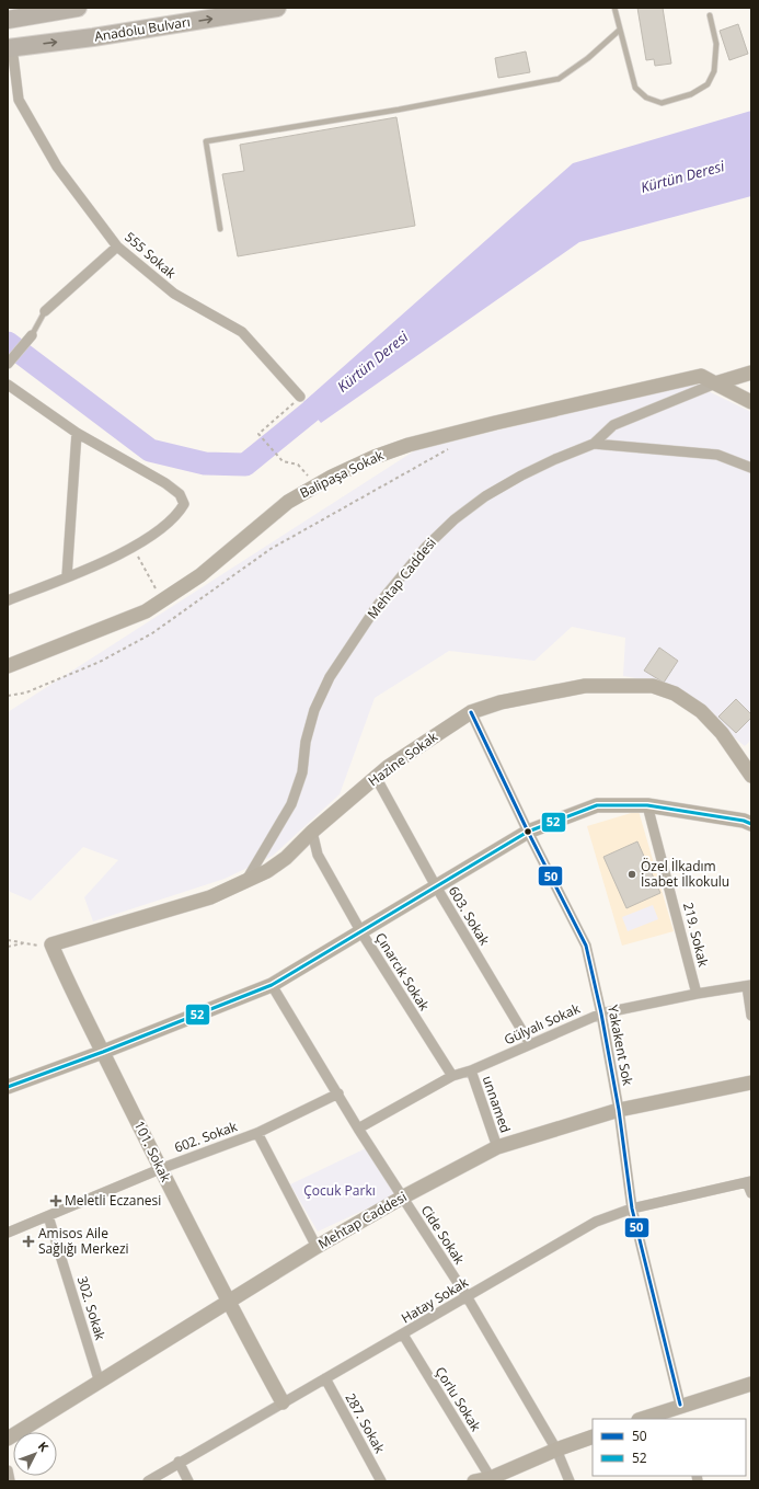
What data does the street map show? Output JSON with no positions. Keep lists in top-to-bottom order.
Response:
{
  "streets": {
    "highway": ["Anadolu Bulvarı"],
    "street": [
      "555 Sokak",
      "Balipaşa Sokak",
      "Mehtap Caddesi",
      "Hazine Sokak",
      "603. Sokak",
      "219. Sokak",
      "Çınarcık Sokak",
      "Gülyalı Sokak",
      "Yakakent Sok",
      "unnamed",
      "602. Sokak",
      "101. Sokak",
      "Cide Sokak",
      "Hatay Sokak",
      "302. Sokak",
      "Çorlu Sokak",
      "287. Sokak"
    ]
  },
  "crossings": [
    ["Anadolu Bulvarı", "555 Sokak"],
    ["Mehtap Caddesi", "Hazine Sokak"],
    ["Mehtap Caddesi", "Yakakent Sok"],
    ["Mehtap Caddesi", "unnamed"],
    ["Mehtap Caddesi", "101. Sokak"],
    ["Mehtap Caddesi", "Cide Sokak"],
    ["Mehtap Caddesi", "302. Sokak"],
    ["Hazine Sokak", "603. Sokak"],
    ["Hazine Sokak", "Çınarcık Sokak"],
    ["Hazine Sokak", "Yakakent Sok"],
    ["Hazine Sokak", "101. Sokak"],
    ["603. Sokak", "Gülyalı Sokak"],
    ["219. Sokak", "Gülyalı Sokak"],
    ["Çınarcık Sokak", "Gülyalı Sokak"],
    ["Gülyalı Sokak", "Yakakent Sok"],
    ["Gülyalı Sokak", "unnamed"],
    ["Gülyalı Sokak", "Cide Sokak"],
    ["Yakakent Sok", "Hatay Sokak"],
    ["602. Sokak", "101. Sokak"],
    ["602. Sokak", "Cide Sokak"],
    ["602. Sokak", "302. Sokak"],
    ["101. Sokak", "Hatay Sokak"],
    ["Cide Sokak", "Hatay Sokak"],
    ["Hatay Sokak", "Çorlu Sokak"],
    ["Hatay Sokak", "287. Sokak"]
  ],
  "one_way": ["Anadolu Bulvarı"],
  "water": ["Kürtün Deresi"],
  "parks": ["Çocuk Parkı"],
  "places": {
    "other": ["Özel İlkadım İsabet İlkokulu"],
    "health": ["Meletli Eczanesi", "Amisos Aile Sağlığı Merkezi"]
  },
  "lines": ["transit line 50", "transit line 52"],
  "legend": ["50", "52"],
  "north": "top right"
}
